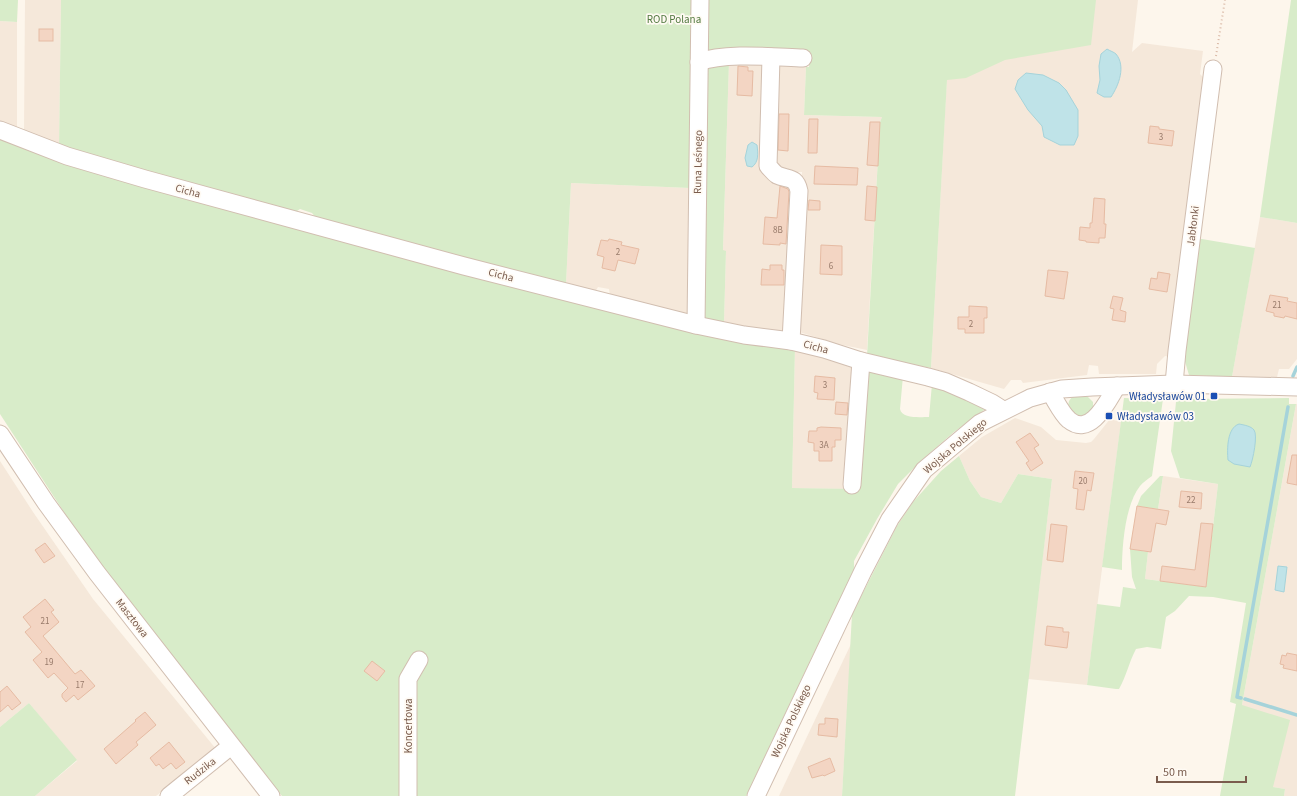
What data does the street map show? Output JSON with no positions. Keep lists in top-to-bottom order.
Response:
{
  "streets": {
    "street": [
      "Runa Leśnego",
      "Cicha",
      "Jabłonki",
      "Wojska Polskiego",
      "Masztowa",
      "Koncertowa",
      "Rudzika"
    ]
  },
  "crossings": [
    ["Runa Leśnego", "Cicha"],
    ["Cicha", "Wojska Polskiego"],
    ["Jabłonki", "Wojska Polskiego"],
    ["Masztowa", "Rudzika"]
  ],
  "parks": ["ROD Polana"],
  "places": {
    "transit": ["Władysławów 01", "Władysławów 03"]
  },
  "house_numbers": [
    "3",
    "8B",
    "2",
    "6",
    "21",
    "2",
    "3",
    "3A",
    "20",
    "22",
    "21",
    "19",
    "17"
  ],
  "scale_bar": "50 m"
}
